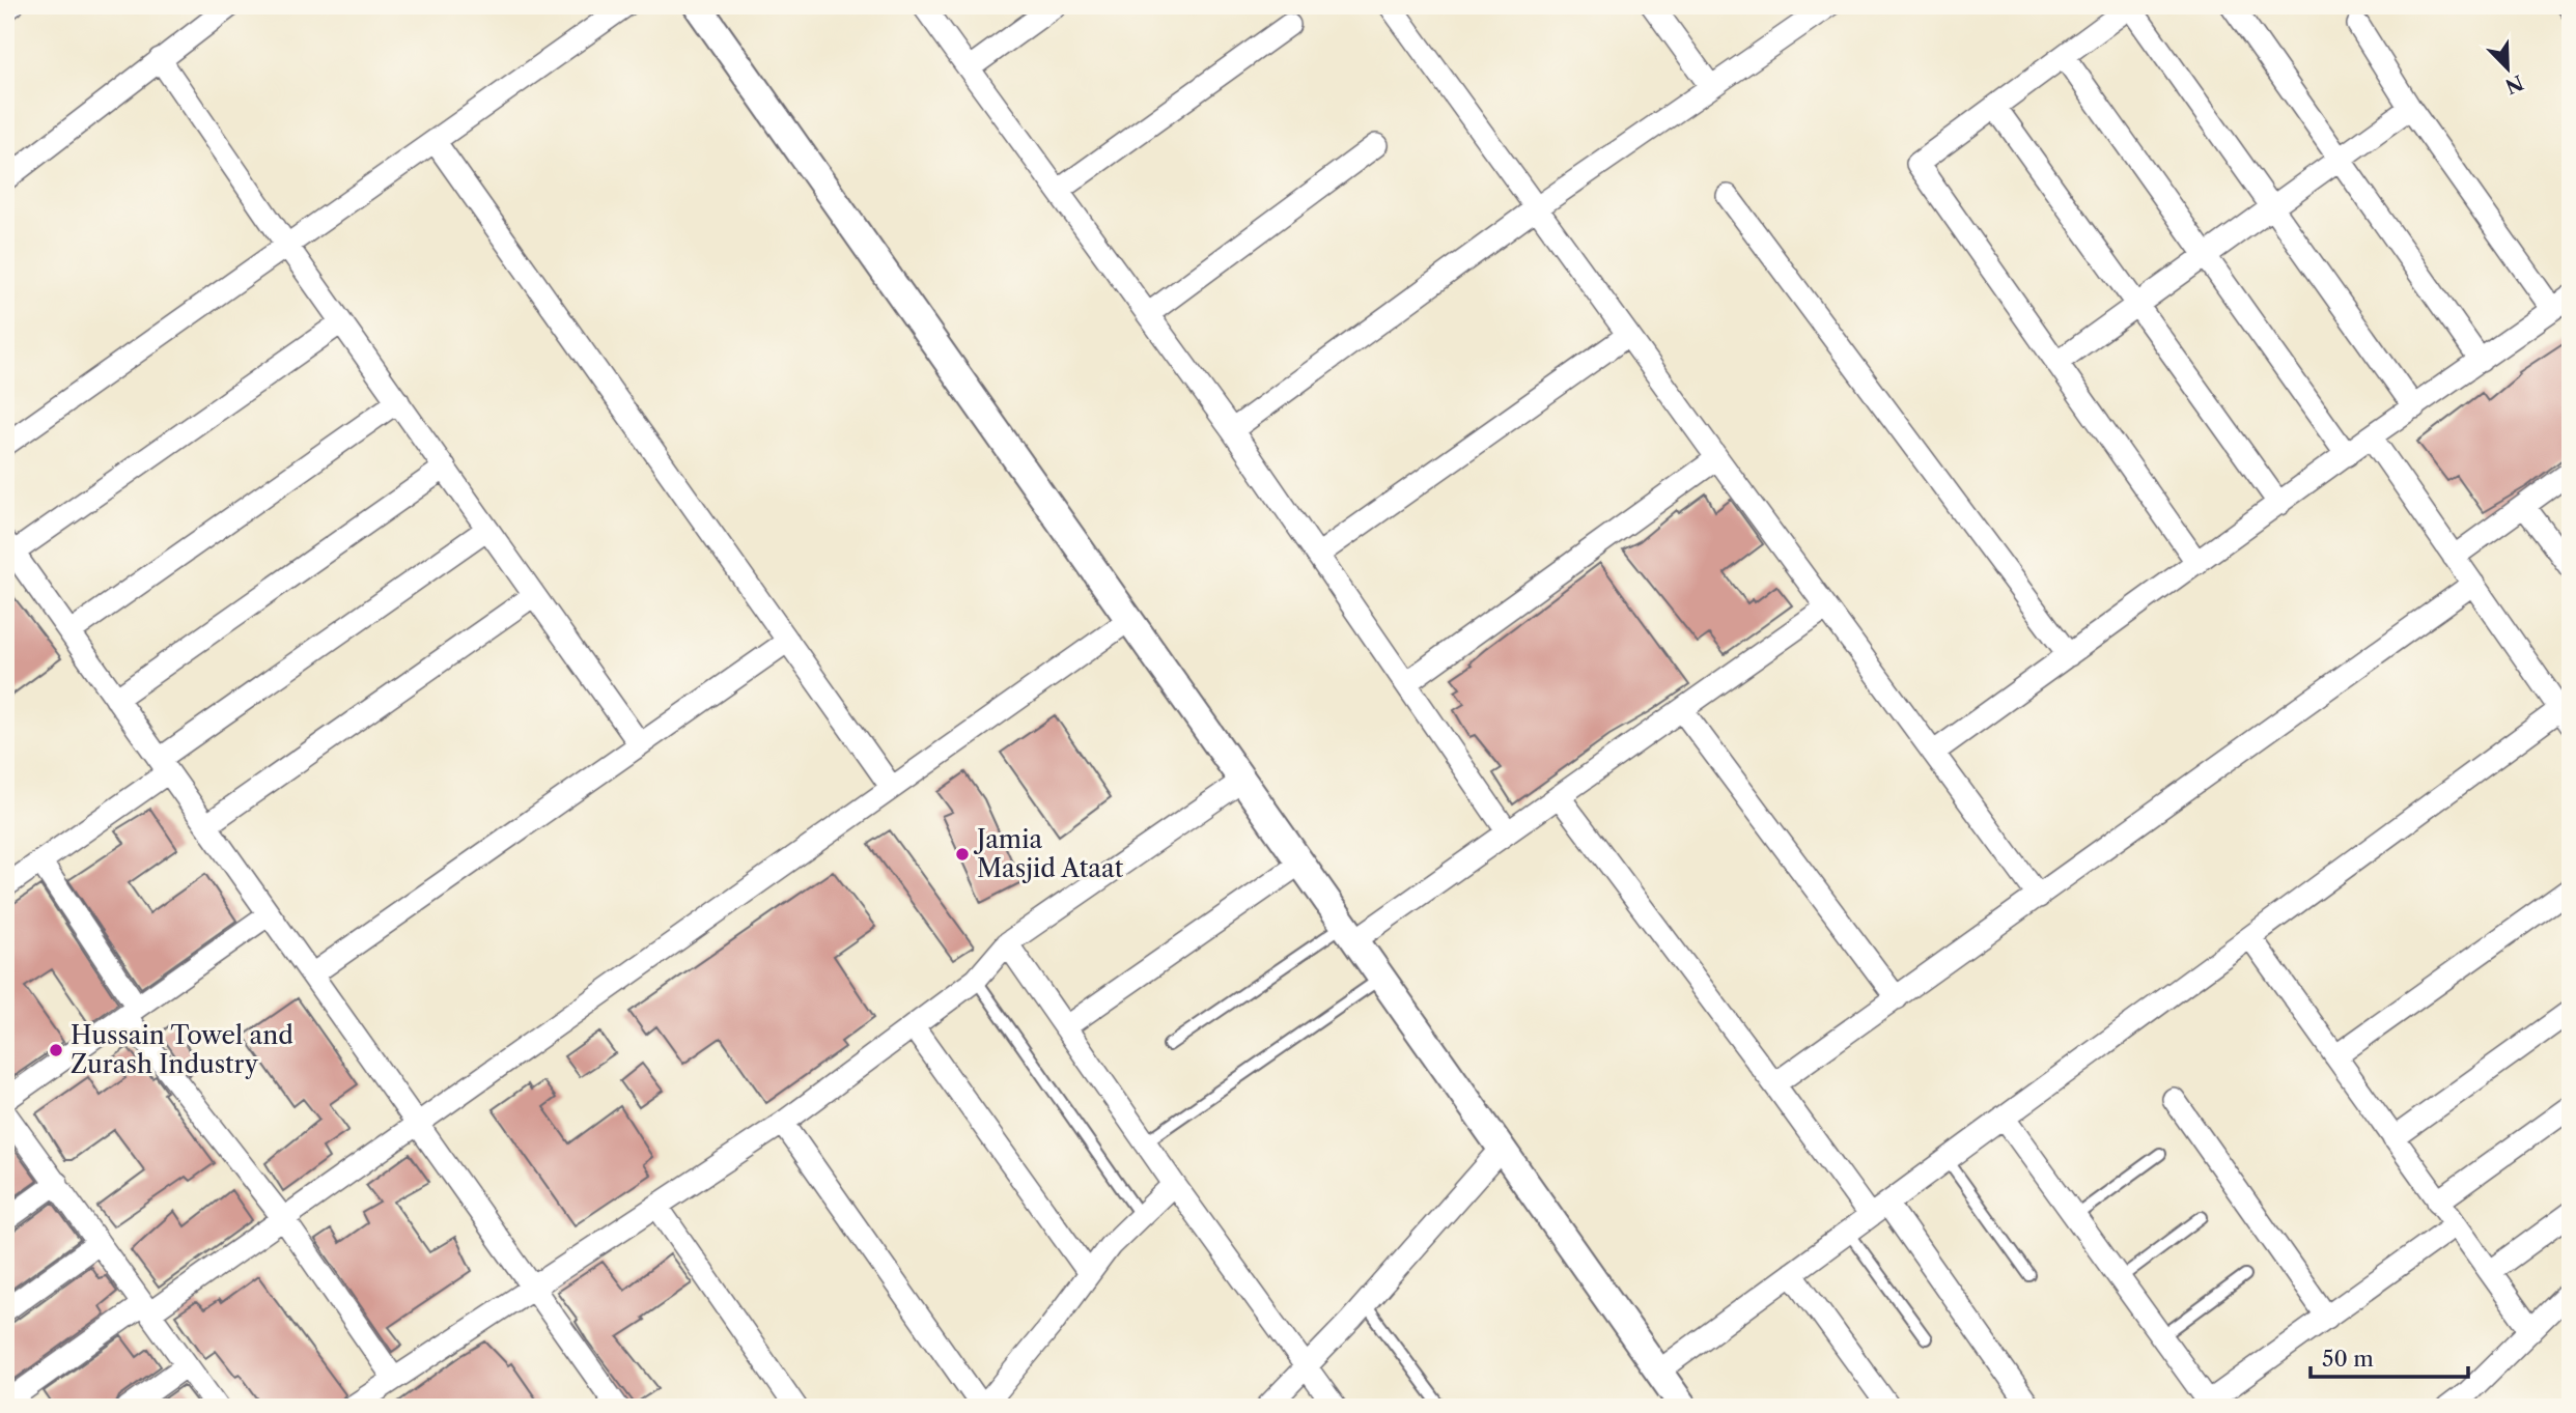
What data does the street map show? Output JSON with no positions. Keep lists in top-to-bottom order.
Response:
{
  "places": ["Jamia Masjid Ataat", "Hussain Towel and Zurash Industry"],
  "scale_bar": "50 m",
  "north": "bottom right"
}
